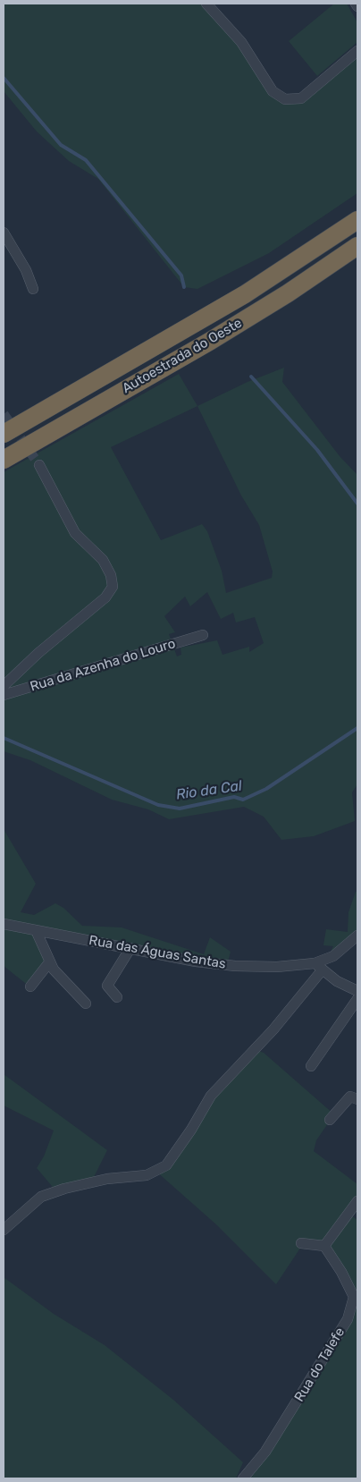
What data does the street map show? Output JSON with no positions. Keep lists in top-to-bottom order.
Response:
{
  "streets": {
    "highway": ["Autoestrada do Oeste"],
    "street": ["Rua da Azenha do Louro", "Rua das Águas Santas", "Rua do Talefe"]
  },
  "water": ["Rio da Cal"]
}
